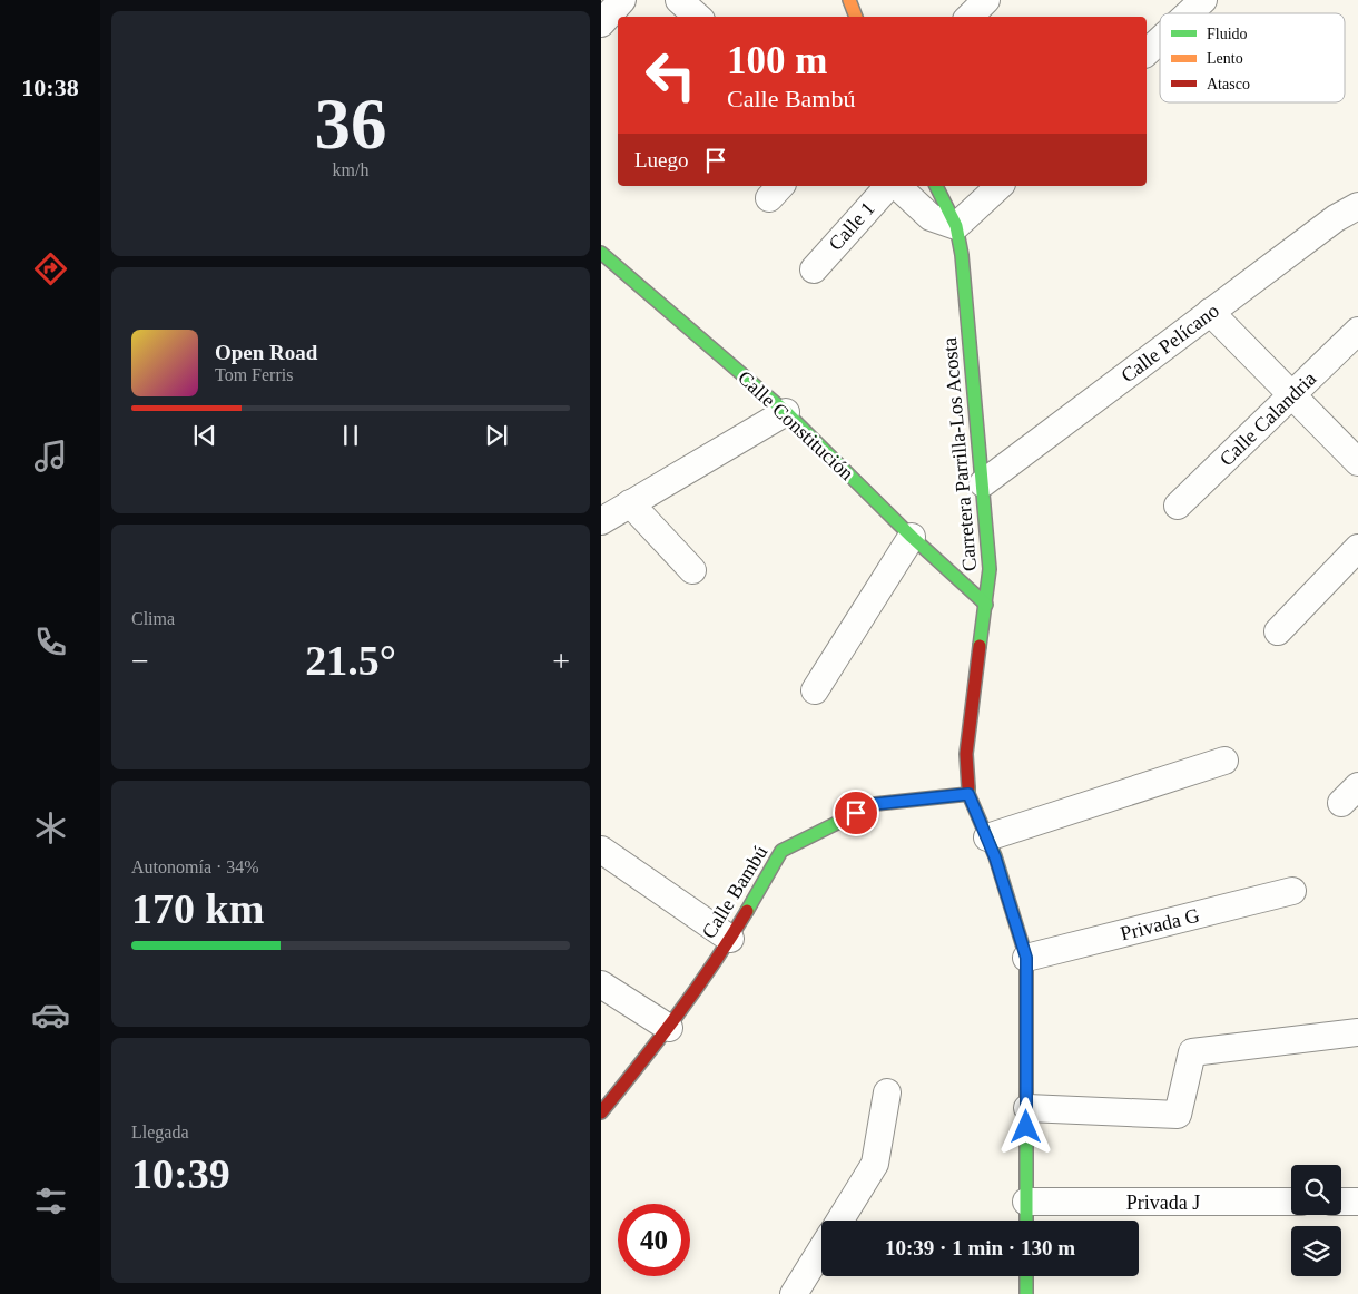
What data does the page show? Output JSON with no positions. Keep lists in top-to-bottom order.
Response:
{
  "streets": {
    "street": [
      "Calle 1",
      "Calle Pelícano",
      "Calle Calandria",
      "Calle Constitución",
      "Carretera Parrilla-Los Acosta",
      "Calle Bambú",
      "Privada G",
      "Privada J"
    ]
  },
  "crossings": [
    ["Calle Pelícano", "Carretera Parrilla-Los Acosta"],
    ["Calle Constitución", "Carretera Parrilla-Los Acosta"],
    ["Carretera Parrilla-Los Acosta", "Calle Bambú"]
  ],
  "legend": ["Fluido", "Lento", "Atasco"],
  "page": {
    "tabs": "10:38",
    "tile": [
      ["36", "km/h"],
      "Clima",
      ["Autonomía · 34%", "170 km"],
      ["Llegada", "10:39"]
    ],
    "turn": ["100 m", "Calle Bambú"],
    "then": "Luego",
    "song": ["Open Road", "Tom Ferris"],
    "heat": ["−", "21.5°", "+"],
    "limit": "40",
    "trip": "10:39 · 1 min · 130 m"
  }
}
